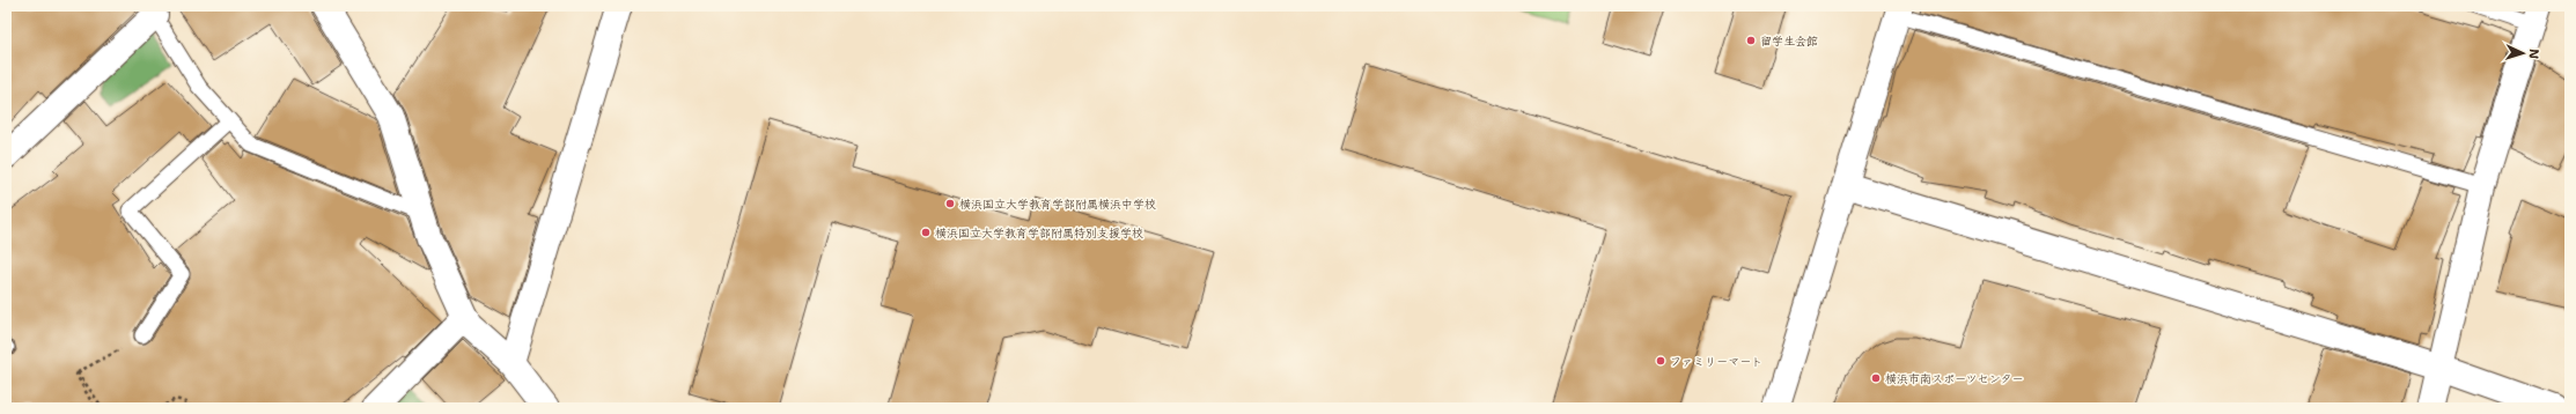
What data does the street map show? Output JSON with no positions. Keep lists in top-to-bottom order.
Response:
{
  "places": [
    "留学生会館",
    "横浜国立大学教育学部附属横浜中学校",
    "横浜国立大学教育学部附属特別支援学校",
    "ファミリーマート",
    "横浜市南スポーツセンター"
  ],
  "north": "right"
}
